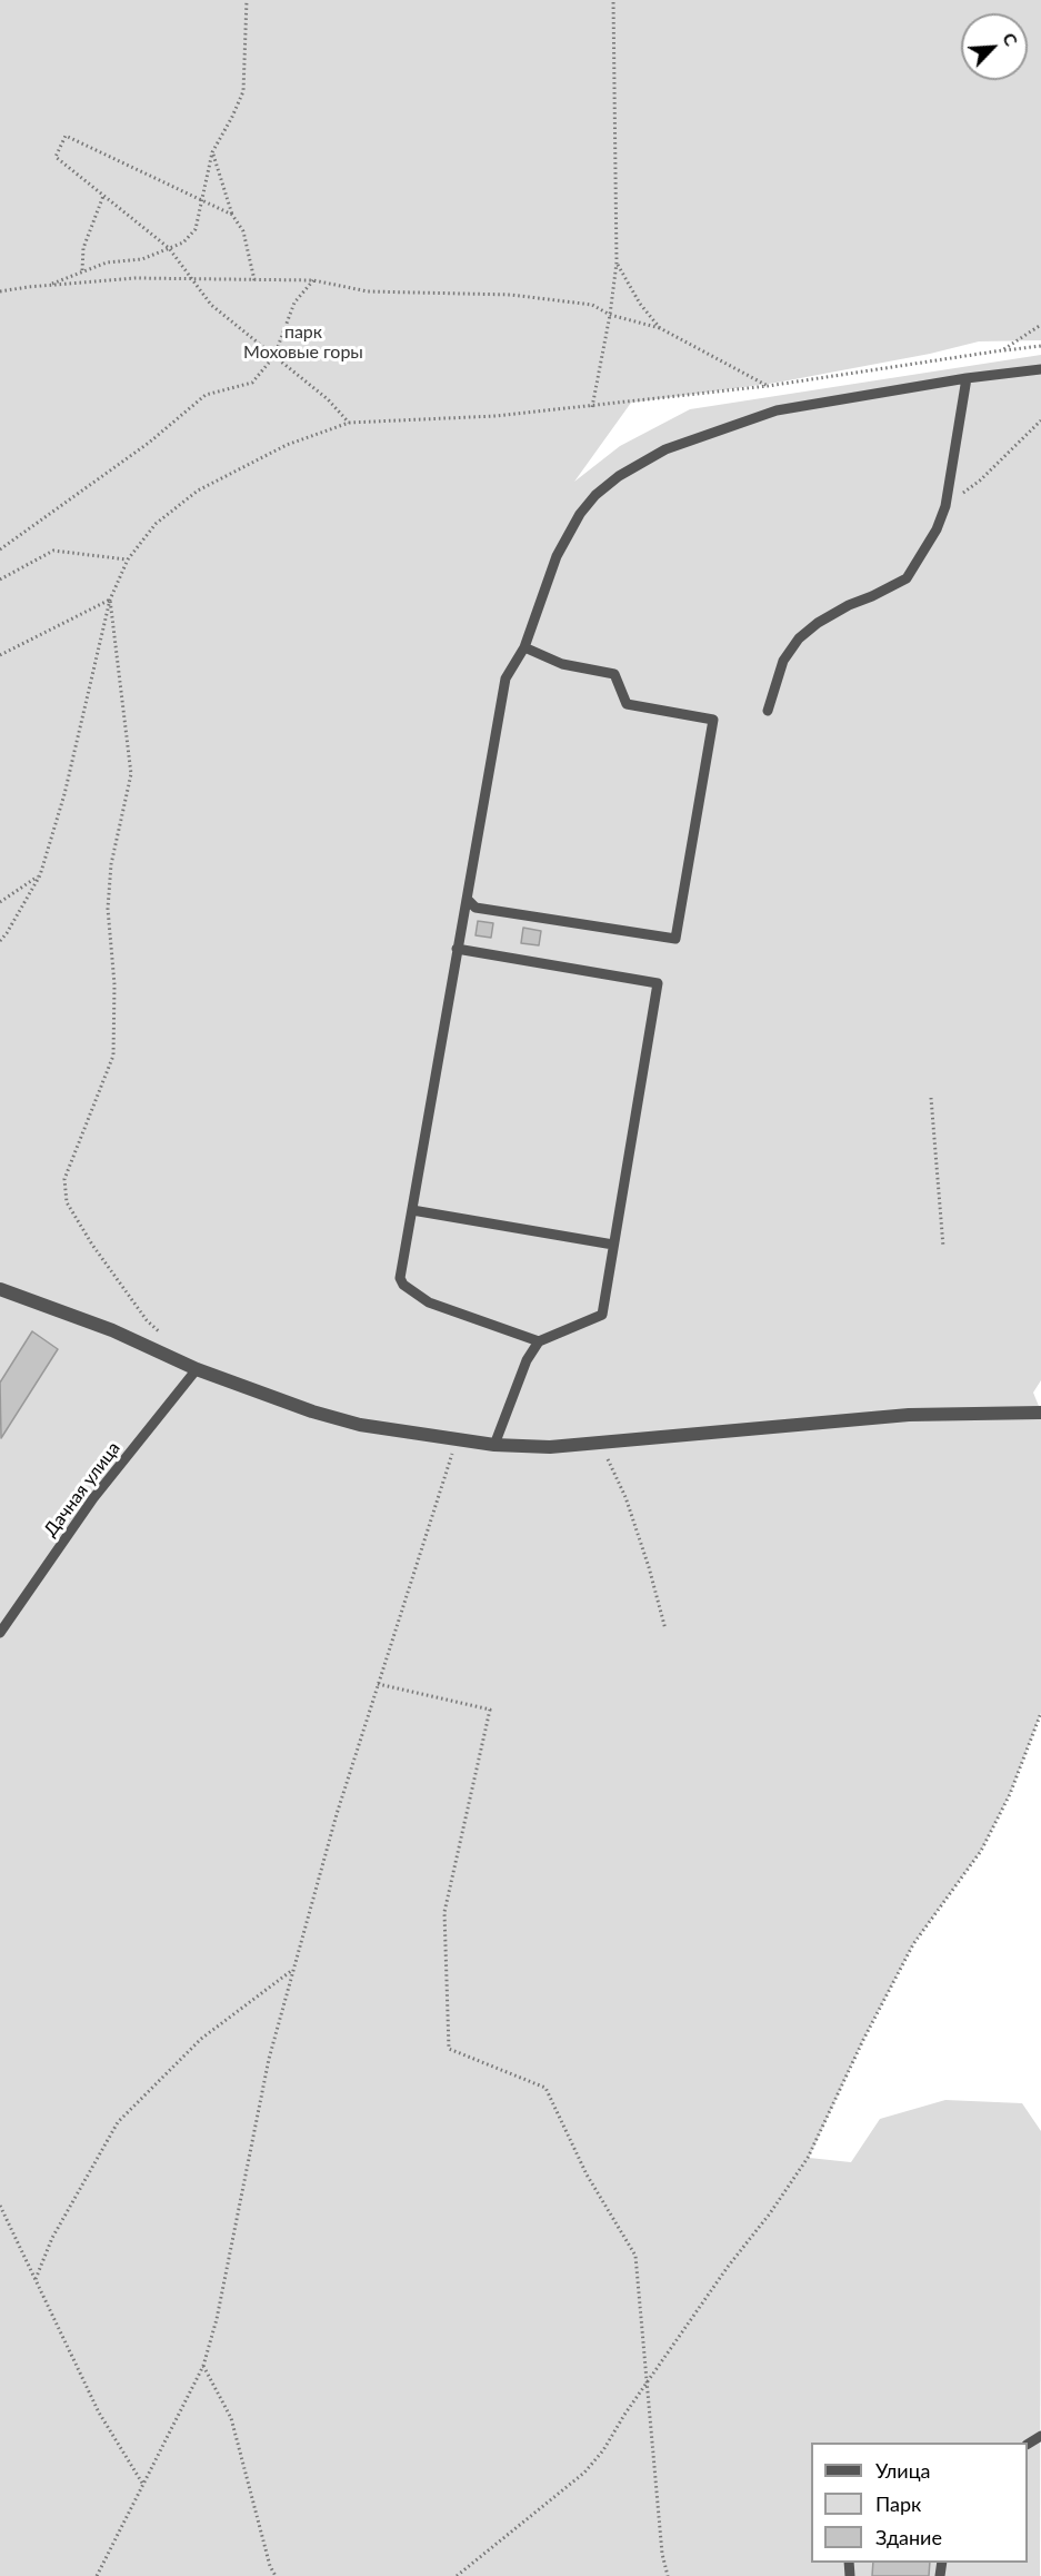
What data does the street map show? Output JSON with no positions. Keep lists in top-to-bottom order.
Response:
{
  "streets": {
    "lane": ["Дачная улица"]
  },
  "parks": ["парк Моховые горы"],
  "legend": ["Улица", "Парк", "Здание"],
  "north": "top right"
}
